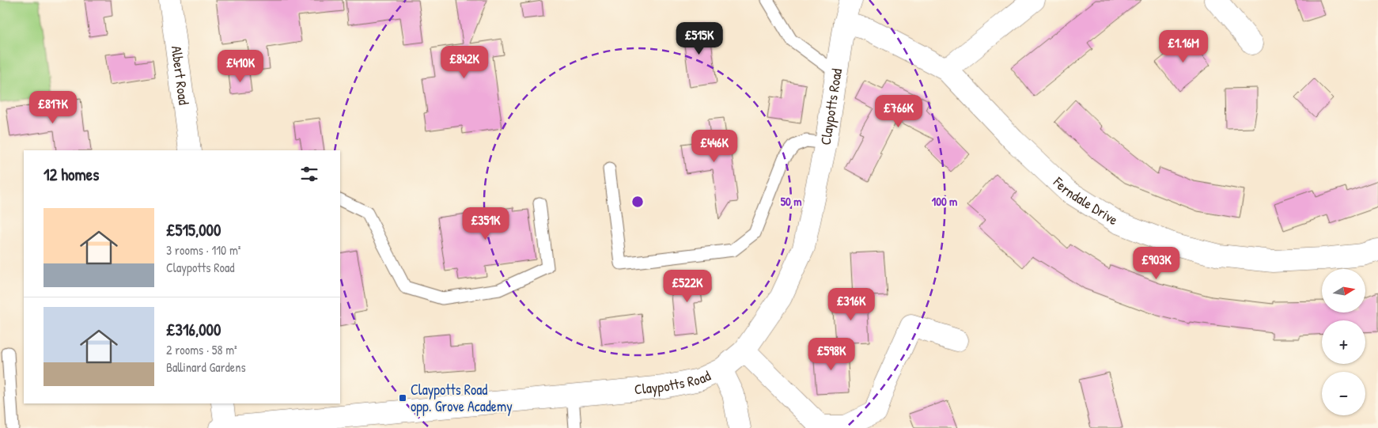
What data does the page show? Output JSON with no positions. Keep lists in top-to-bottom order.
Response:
{
  "streets": {
    "street": ["Albert Road", "Claypotts Road", "Ferndale Drive"]
  },
  "crossings": [
    ["Claypotts Road", "Ferndale Drive"]
  ],
  "places": {
    "transit": ["Claypotts Road opp. Grove Academy"]
  },
  "north": "right",
  "page": {
    "price": [
      "£515K",
      "£1.16M",
      "£842K",
      "£410K",
      "£817K",
      "£766K",
      "£446K",
      "£351K",
      "£903K",
      "£522K",
      "£316K",
      "£598K"
    ],
    "heading": "12 homes",
    "list": [
      {
        "name": "£515,000",
        "note": "3 rooms · 110 m² · Claypotts Road"
      },
      {
        "name": "£316,000",
        "note": "2 rooms · 58 m² · Ballinard Gardens"
      }
    ],
    "map_buttons": ["+", "−"]
  },
  "rings": ["50 m", "100 m"]
}
